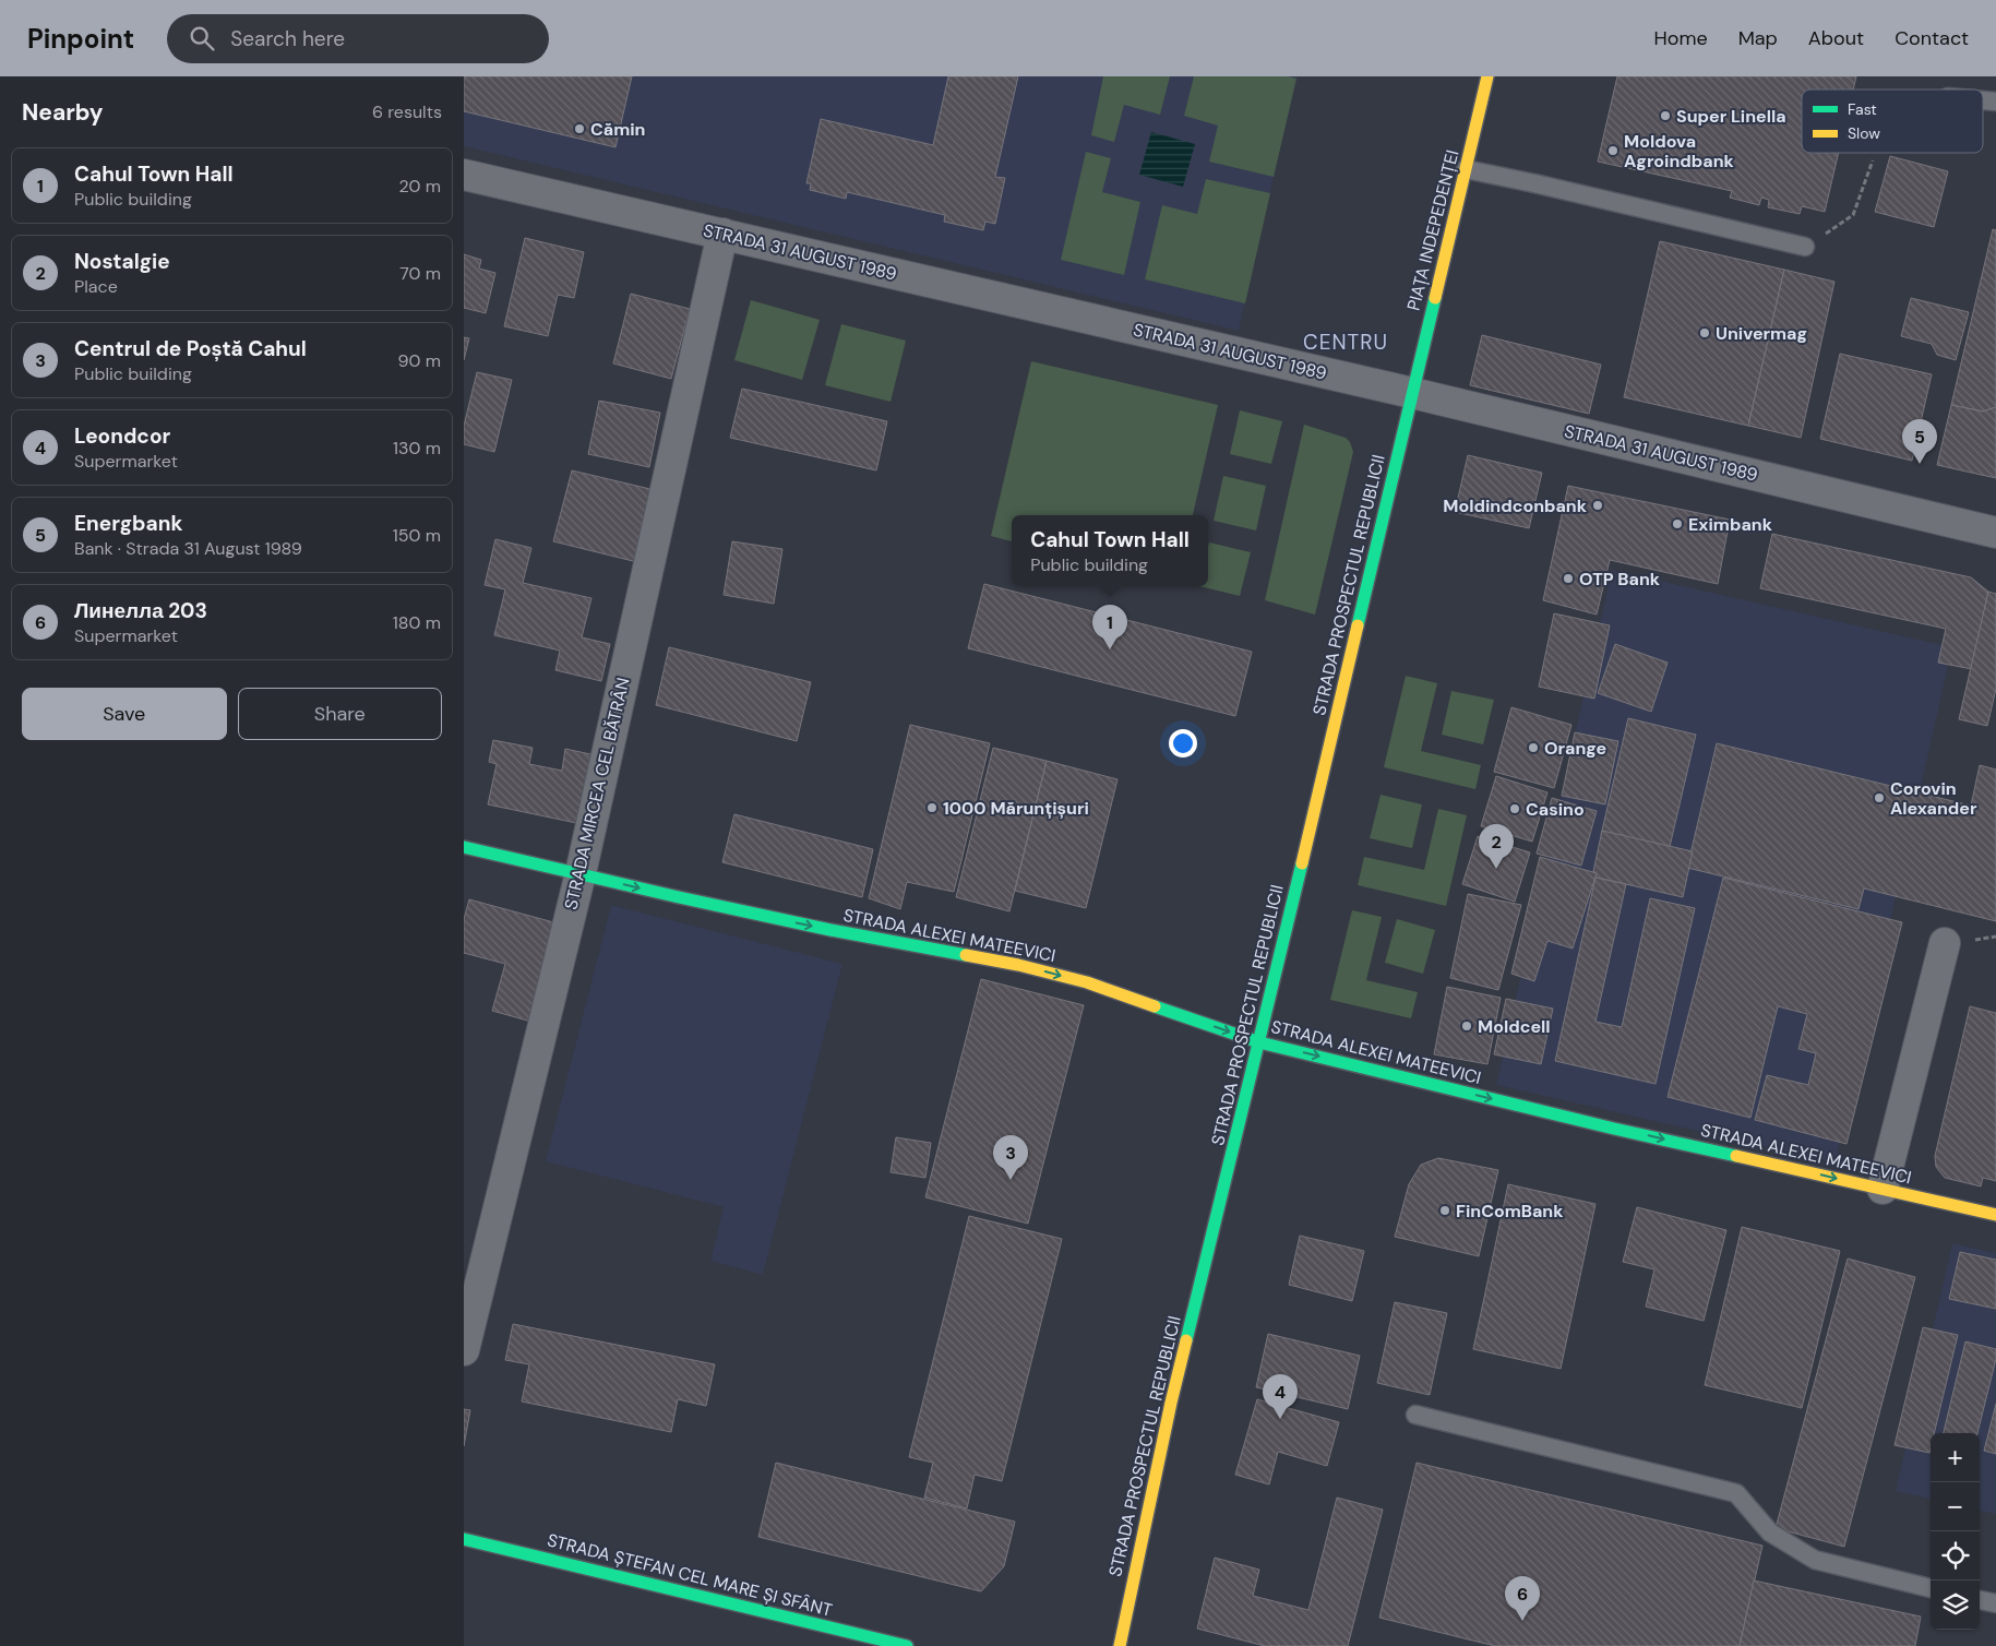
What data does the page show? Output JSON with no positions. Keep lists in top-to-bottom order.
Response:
{
  "streets": {
    "main road": [
      "PIAȚA INDEPEDENȚEI",
      "STRADA PROSPECTUL REPUBLICII",
      "STRADA ALEXEI MATEEVICI",
      "STRADA ȘTEFAN CEL MARE ȘI SFÂNT"
    ],
    "street": ["STRADA 31 AUGUST 1989", "STRADA MIRCEA CEL BĂTRÂN"]
  },
  "crossings": [
    ["PIAȚA INDEPEDENȚEI", "STRADA 31 AUGUST 1989"],
    ["PIAȚA INDEPEDENȚEI", "STRADA PROSPECTUL REPUBLICII"],
    ["STRADA 31 AUGUST 1989", "STRADA PROSPECTUL REPUBLICII"],
    ["STRADA 31 AUGUST 1989", "STRADA MIRCEA CEL BĂTRÂN"],
    ["STRADA PROSPECTUL REPUBLICII", "STRADA ALEXEI MATEEVICI"],
    ["STRADA MIRCEA CEL BĂTRÂN", "STRADA ALEXEI MATEEVICI"]
  ],
  "one_way": ["STRADA ALEXEI MATEEVICI"],
  "districts": ["CENTRU"],
  "places": [
    "Super Linella",
    "Cămin",
    "Moldova Agroindbank",
    "Univermag",
    "Moldindconbank",
    "Eximbank",
    "OTP Bank",
    "Orange",
    "Corovin Alexander",
    "1000 Mărunțișuri",
    "Casino",
    "Moldcell",
    "FinComBank"
  ],
  "legend": ["Fast", "Slow"],
  "page": {
    "header": "Pinpoint",
    "search": "Search here",
    "nav": [
      "Home",
      "Map",
      "About",
      "Contact"
    ],
    "heading": ["Nearby", "6 results"],
    "list": [
      {
        "mark": "1",
        "name": "Cahul Town Hall",
        "note": "Public building",
        "value": "20 m"
      },
      {
        "mark": "2",
        "name": "Nostalgie",
        "note": "Place",
        "value": "70 m"
      },
      {
        "mark": "3",
        "name": "Centrul de Poștă Cahul",
        "note": "Public building",
        "value": "90 m"
      },
      {
        "mark": "4",
        "name": "Leondcor",
        "note": "Supermarket",
        "value": "130 m"
      },
      {
        "mark": "5",
        "name": "Energbank",
        "note": "Bank · Strada 31 August 1989",
        "value": "150 m"
      },
      {
        "mark": "6",
        "name": "Линелла 203",
        "note": "Supermarket",
        "value": "180 m"
      }
    ],
    "pins": [
      "5",
      "1",
      "2",
      "3",
      "4",
      "6"
    ],
    "popup": ["Cahul Town Hall", "Public building"],
    "buttons": ["Save", "Share"],
    "map_buttons": ["+", "−"]
  }
}
